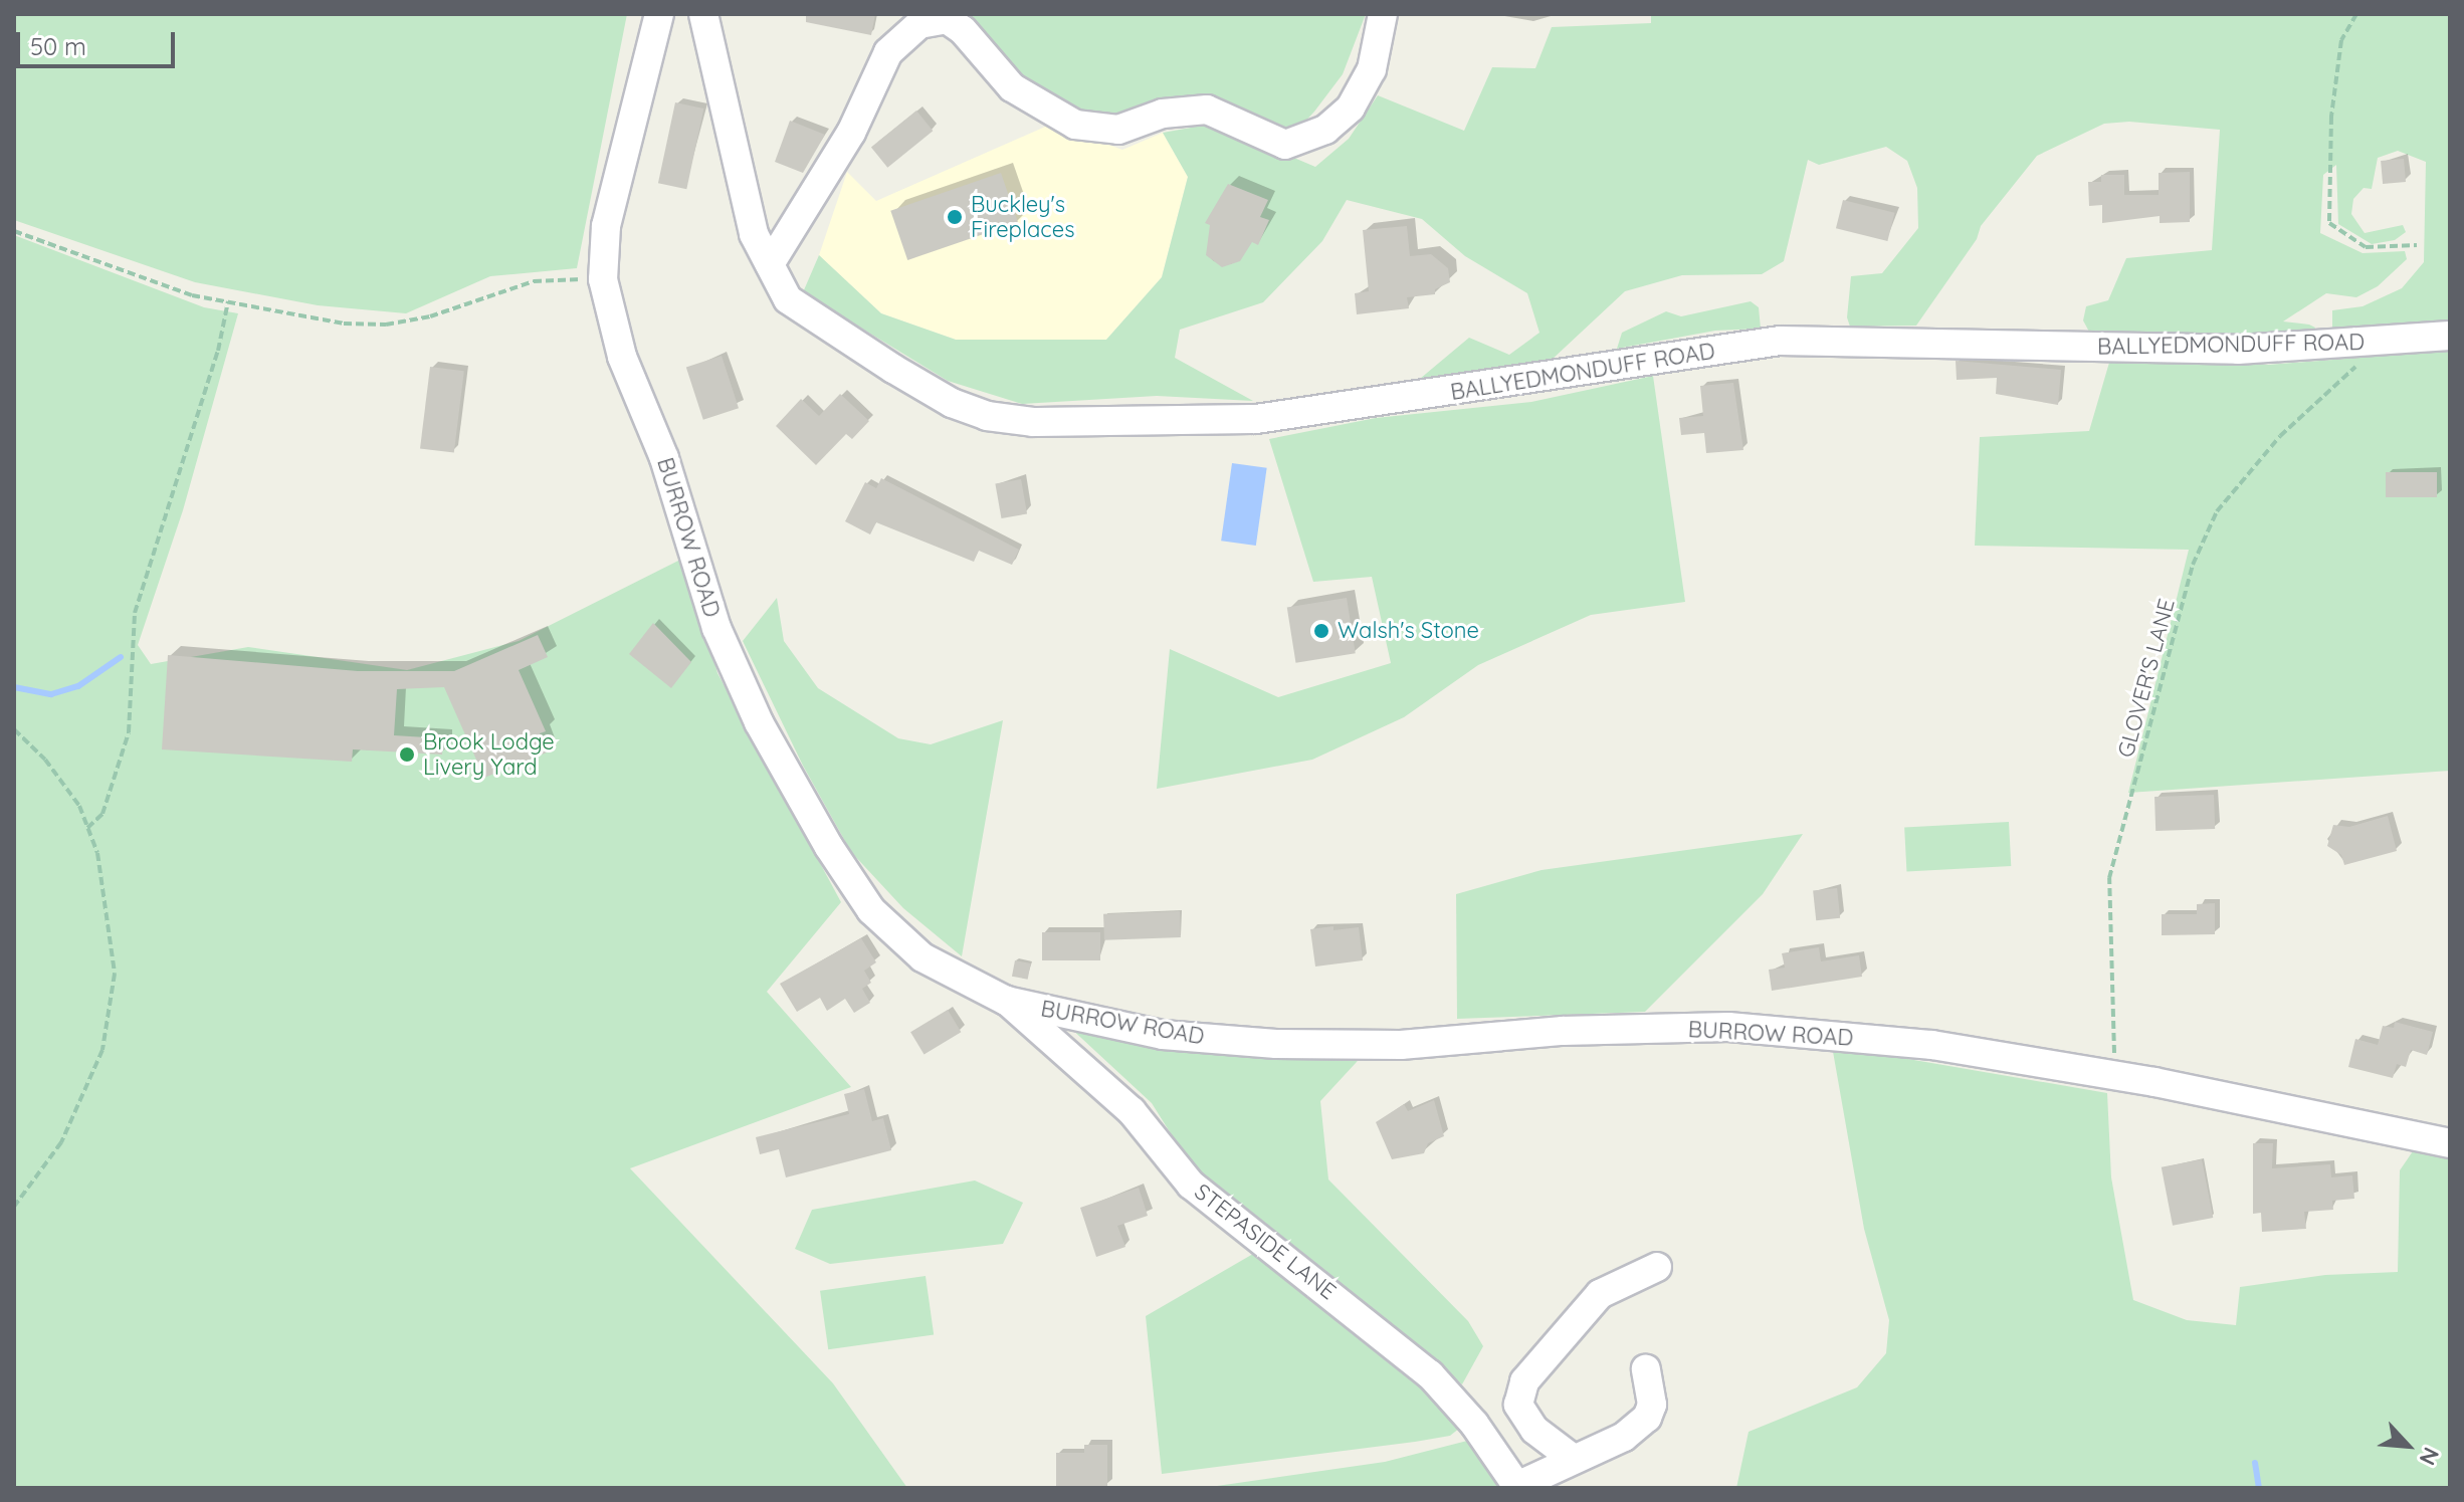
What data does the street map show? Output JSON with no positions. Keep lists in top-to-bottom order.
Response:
{
  "streets": {
    "street": ["BALLYEDMONDUFF ROAD", "BURROW ROAD", "STEPASIDE LANE"],
    "path": ["GLOVER'S LANE"]
  },
  "crossings": [
    ["BURROW ROAD", "GLOVER'S LANE"],
    ["BURROW ROAD", "STEPASIDE LANE"]
  ],
  "places": ["Buckley's Fireplaces", "Walsh's Stone", "Brook Lodge Livery Yard"],
  "scale_bar": "50 m",
  "north": "bottom right"
}
